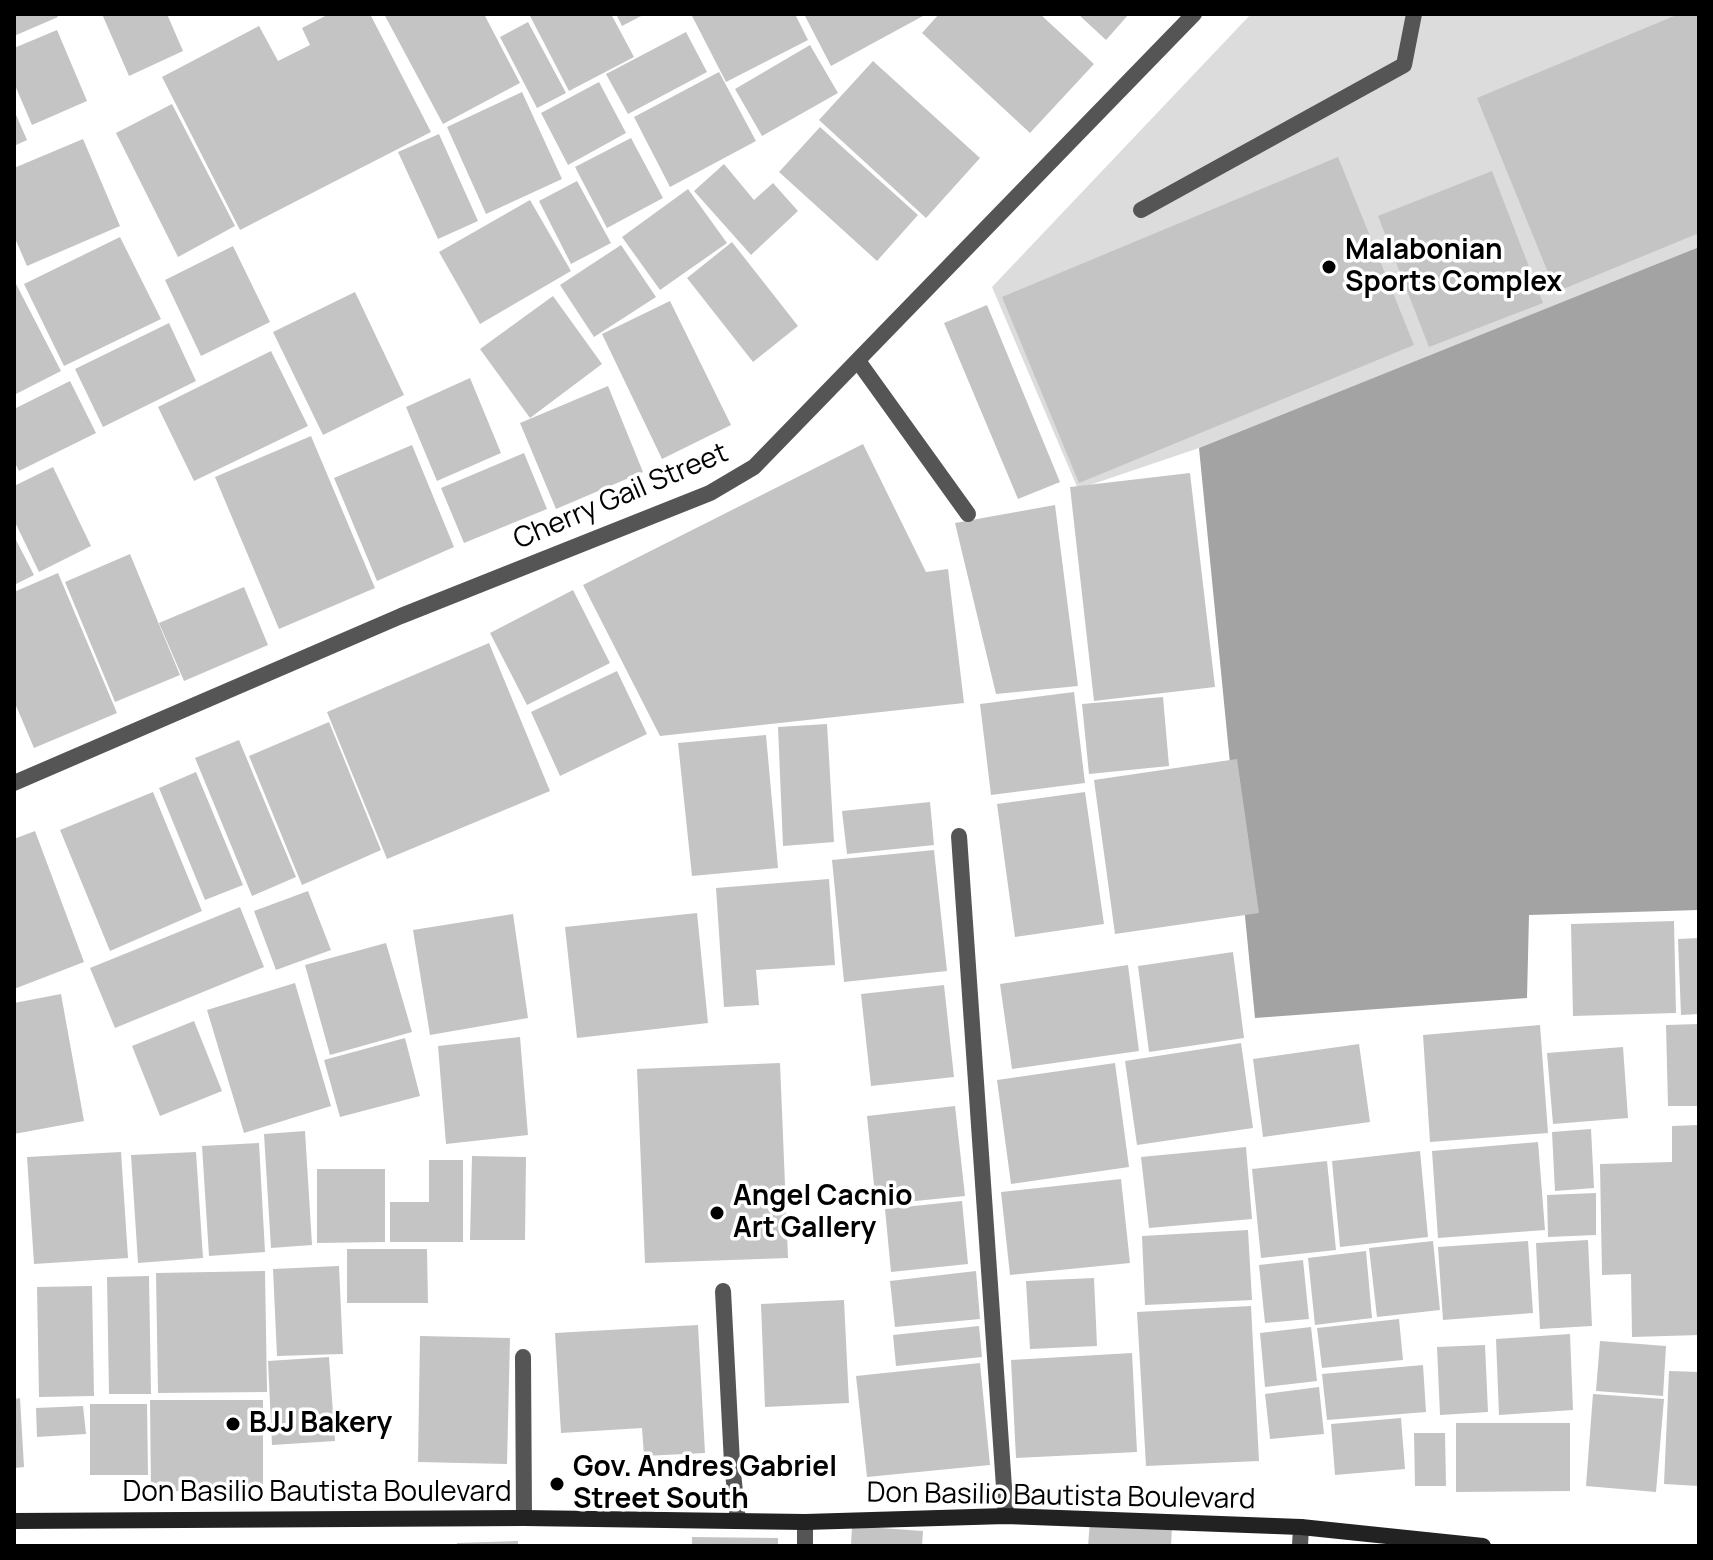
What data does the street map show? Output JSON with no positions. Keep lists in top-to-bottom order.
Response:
{
  "streets": {
    "main road": ["Don Basilio Bautista Boulevard"],
    "street": ["Cherry Gail Street"]
  },
  "places": [
    "Malabonian Sports Complex",
    "Angel Cacnio Art Gallery",
    "BJJ Bakery",
    "Gov. Andres Gabriel Street South"
  ]
}
